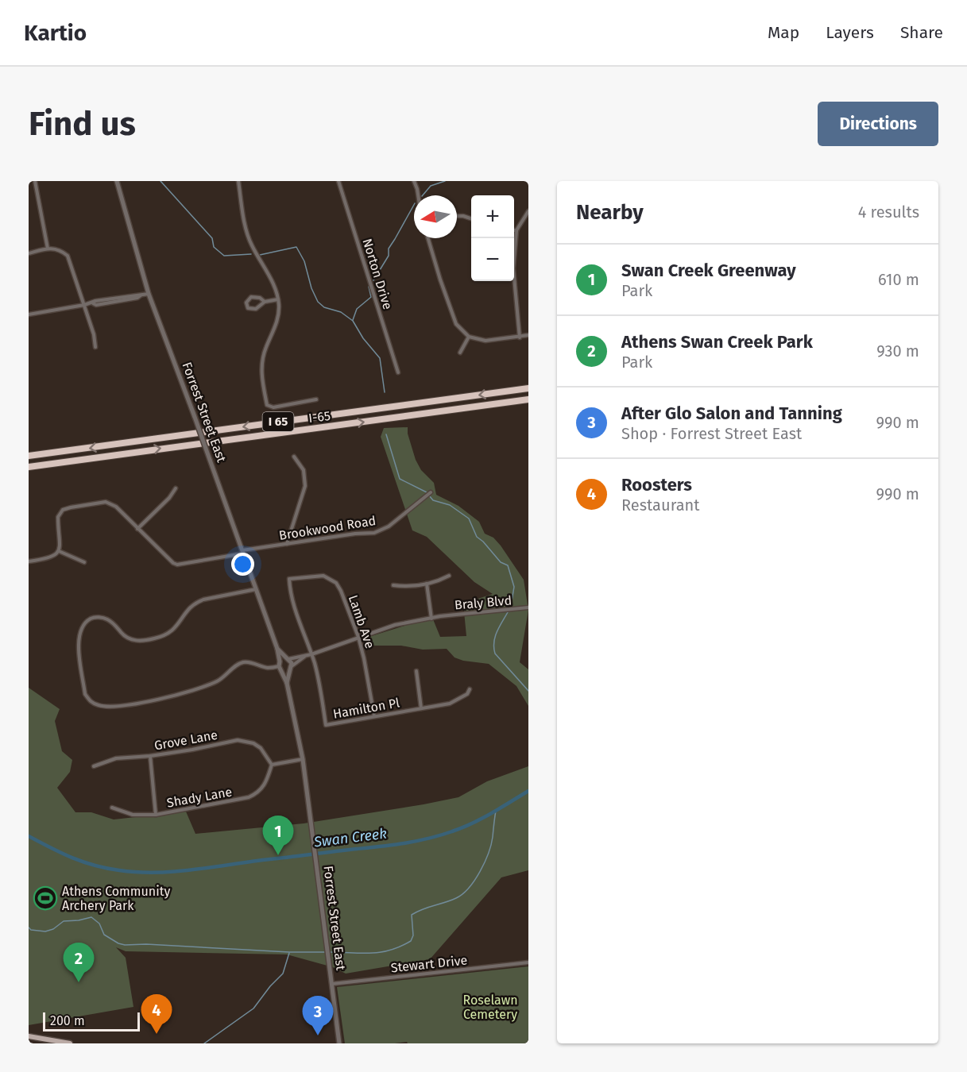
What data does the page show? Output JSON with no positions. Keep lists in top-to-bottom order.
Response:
{
  "streets": {
    "highway": ["I-65", "I 65"],
    "street": [
      "Norton Drive",
      "Forrest Street East",
      "Brookwood Road",
      "Braly Blvd",
      "Lamb Ave",
      "Hamilton Pl",
      "Grove Lane",
      "Shady Lane",
      "Stewart Drive"
    ]
  },
  "crossings": [
    ["Forrest Street East", "Brookwood Road"],
    ["Forrest Street East", "Stewart Drive"],
    ["Braly Blvd", "Lamb Ave"],
    ["Lamb Ave", "Hamilton Pl"],
    ["Grove Lane", "Shady Lane"]
  ],
  "water": ["Swan Creek"],
  "parks": ["Roselawn Cemetery"],
  "places": {
    "sports": ["Athens Community Archery Park"]
  },
  "scale_bar": "200 m",
  "north": "left",
  "page": {
    "header": "Kartio",
    "nav": ["Map", "Layers", "Share"],
    "buttons": "Directions",
    "title": "Find us",
    "heading": ["Nearby", "4 results"],
    "map_buttons": ["+", "−"],
    "list": [
      {
        "mark": "1",
        "name": "Swan Creek Greenway",
        "note": "Park",
        "value": "610 m"
      },
      {
        "mark": "2",
        "name": "Athens Swan Creek Park",
        "note": "Park",
        "value": "930 m"
      },
      {
        "mark": "3",
        "name": "After Glo Salon and Tanning",
        "note": "Shop · Forrest Street East",
        "value": "990 m"
      },
      {
        "mark": "4",
        "name": "Roosters",
        "note": "Restaurant",
        "value": "990 m"
      }
    ],
    "pins": [
      "1",
      "2",
      "4",
      "3"
    ],
    "scale": "200 m"
  }
}
